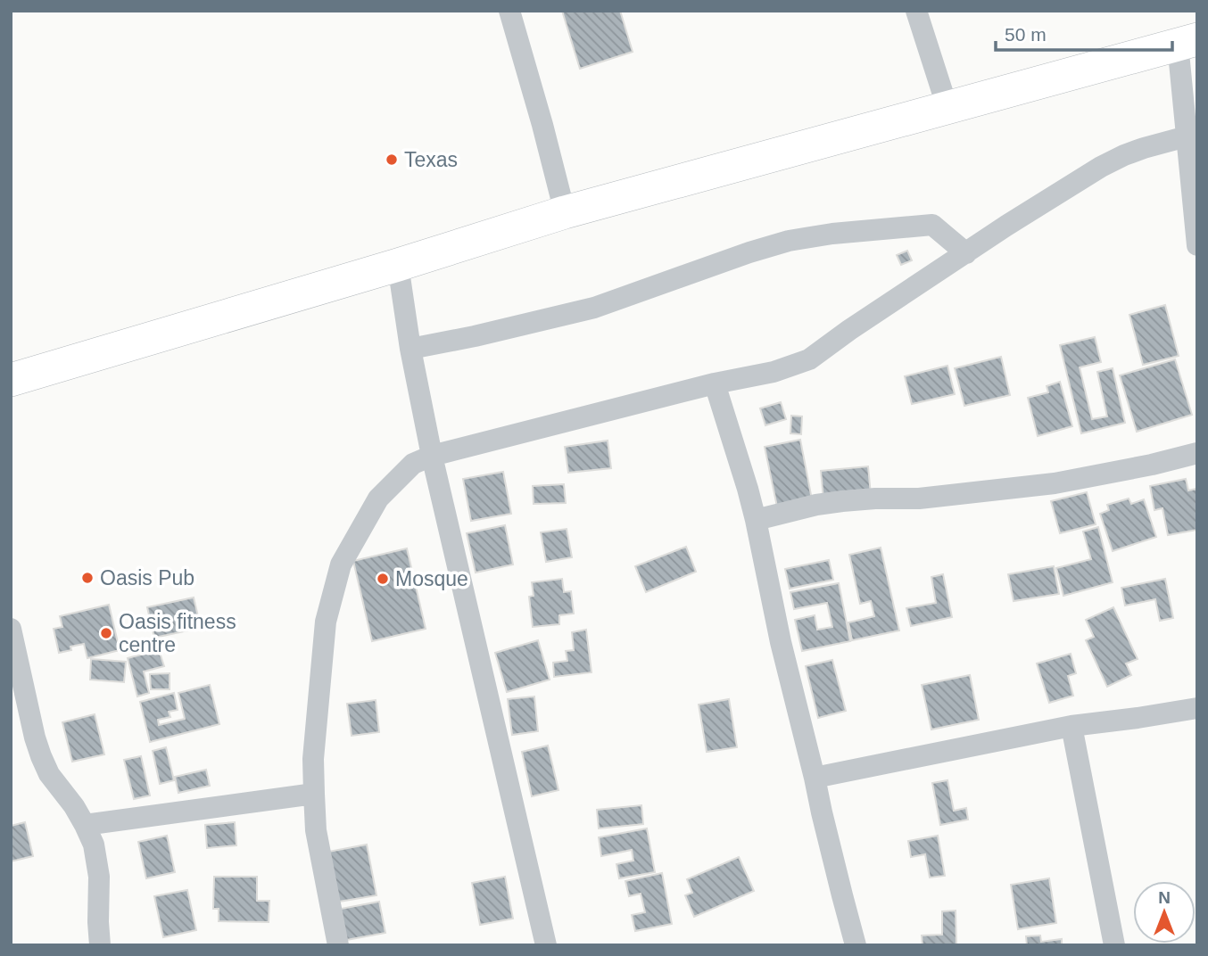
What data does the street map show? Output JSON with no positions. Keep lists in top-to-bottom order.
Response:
{
  "places": [
    "Texas",
    "Oasis Pub",
    "Mosque",
    "Oasis fitness centre"
  ],
  "scale_bar": "50 m",
  "north": "top"
}
